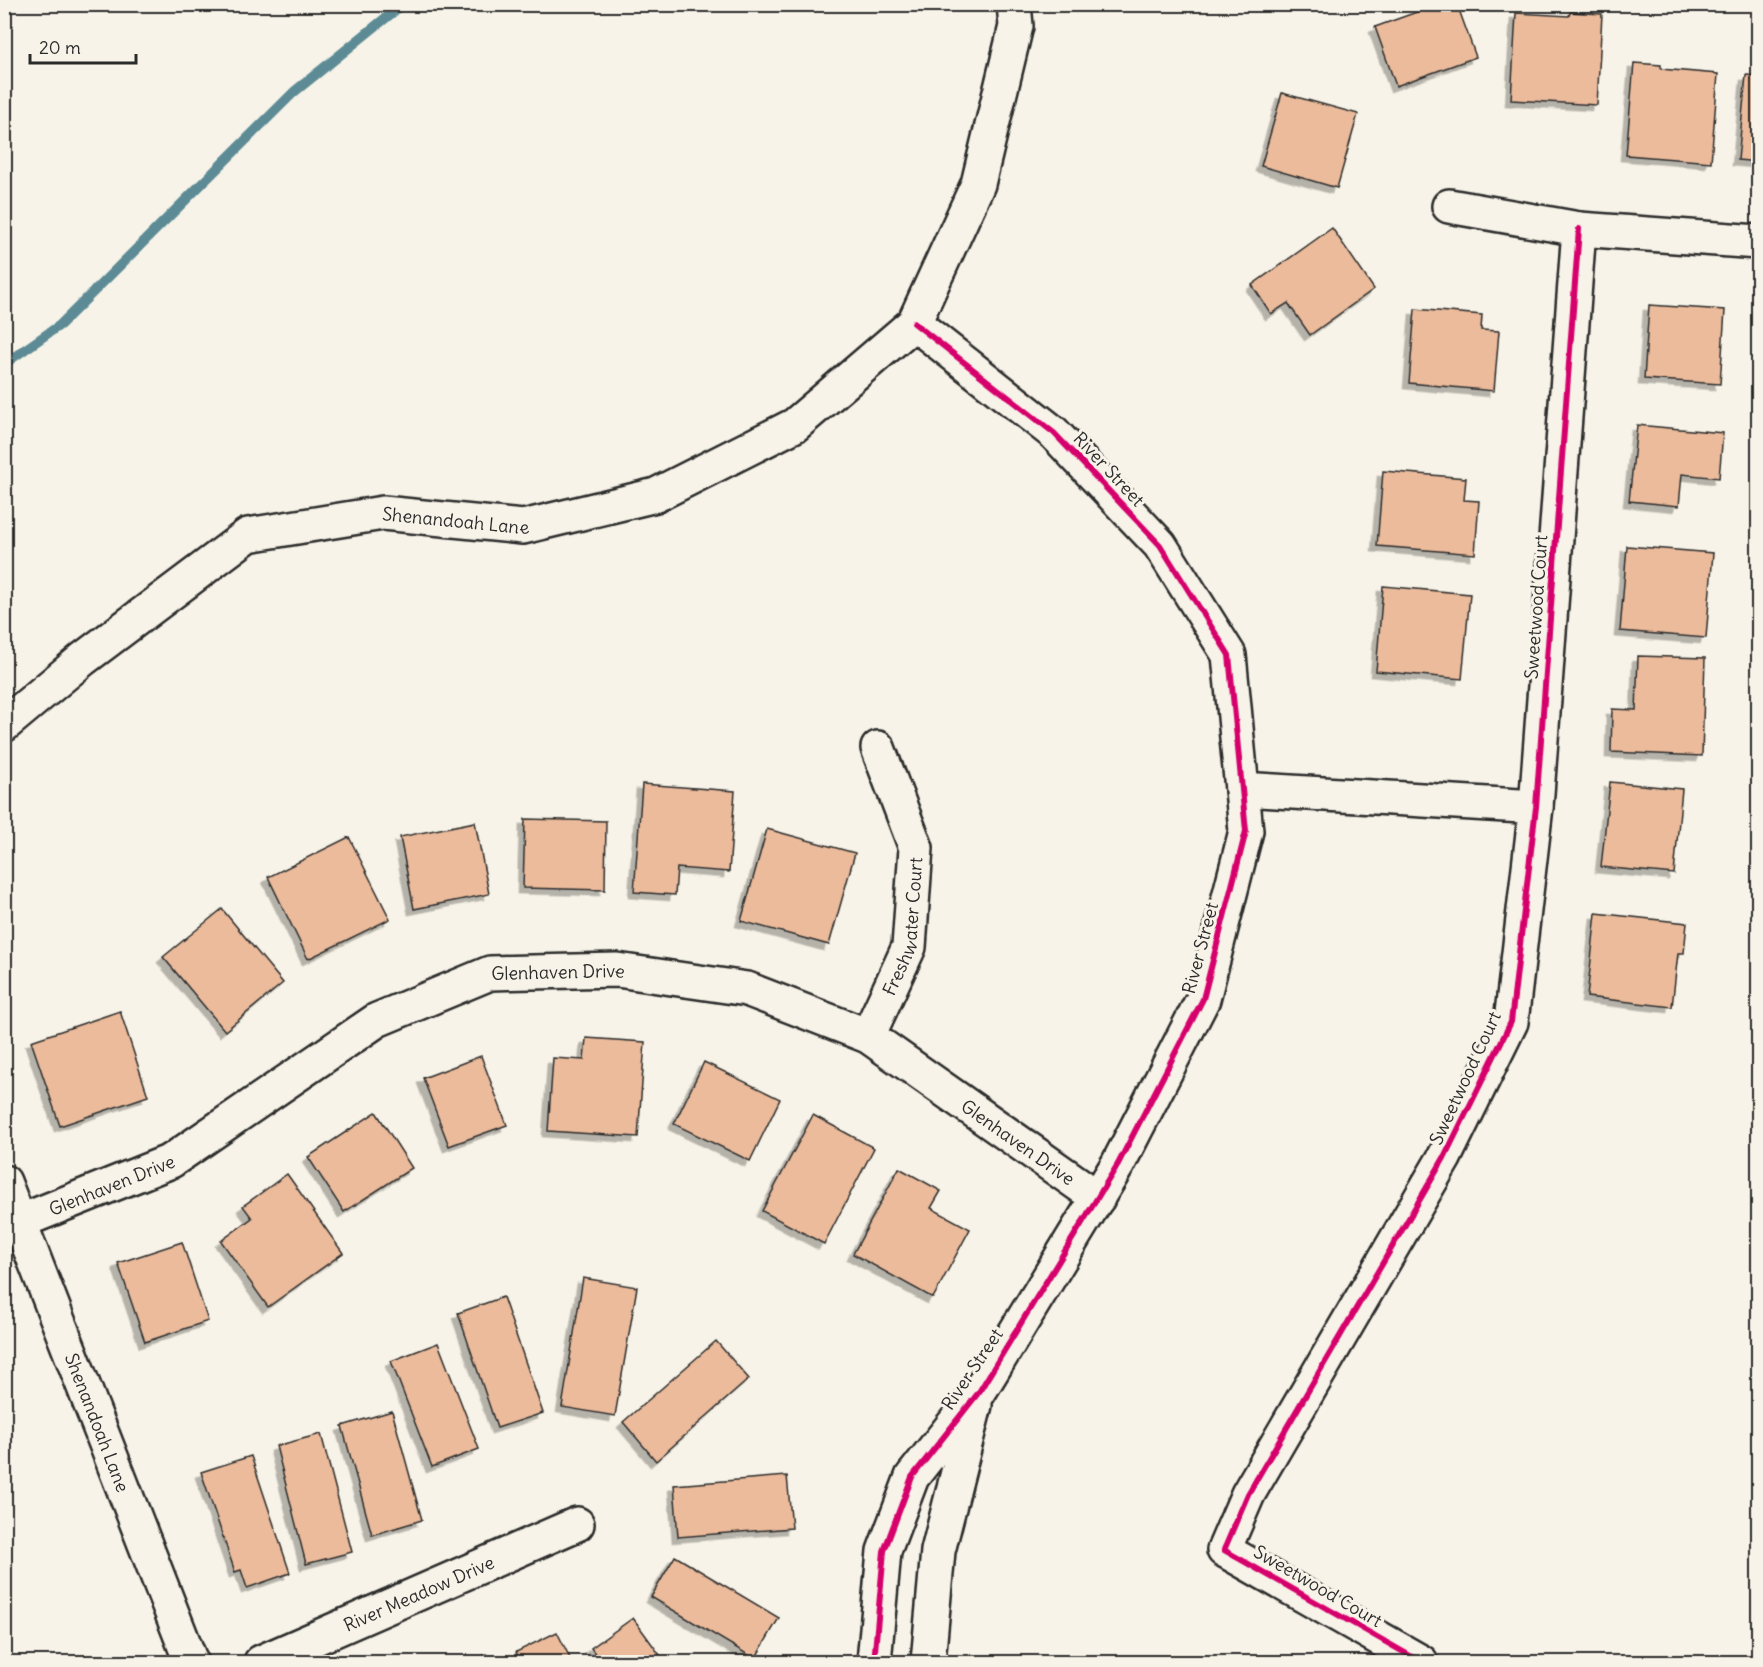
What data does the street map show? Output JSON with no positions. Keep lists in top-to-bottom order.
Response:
{
  "streets": {
    "street": [
      "River Street",
      "Shenandoah Lane",
      "Sweetwood Court",
      "Freshwater Court",
      "Glenhaven Drive",
      "River Meadow Drive"
    ]
  },
  "crossings": [
    ["River Street", "Shenandoah Lane"],
    ["River Street", "Glenhaven Drive"],
    ["Shenandoah Lane", "Glenhaven Drive"],
    ["Freshwater Court", "Glenhaven Drive"]
  ],
  "scale_bar": "20 m"
}
